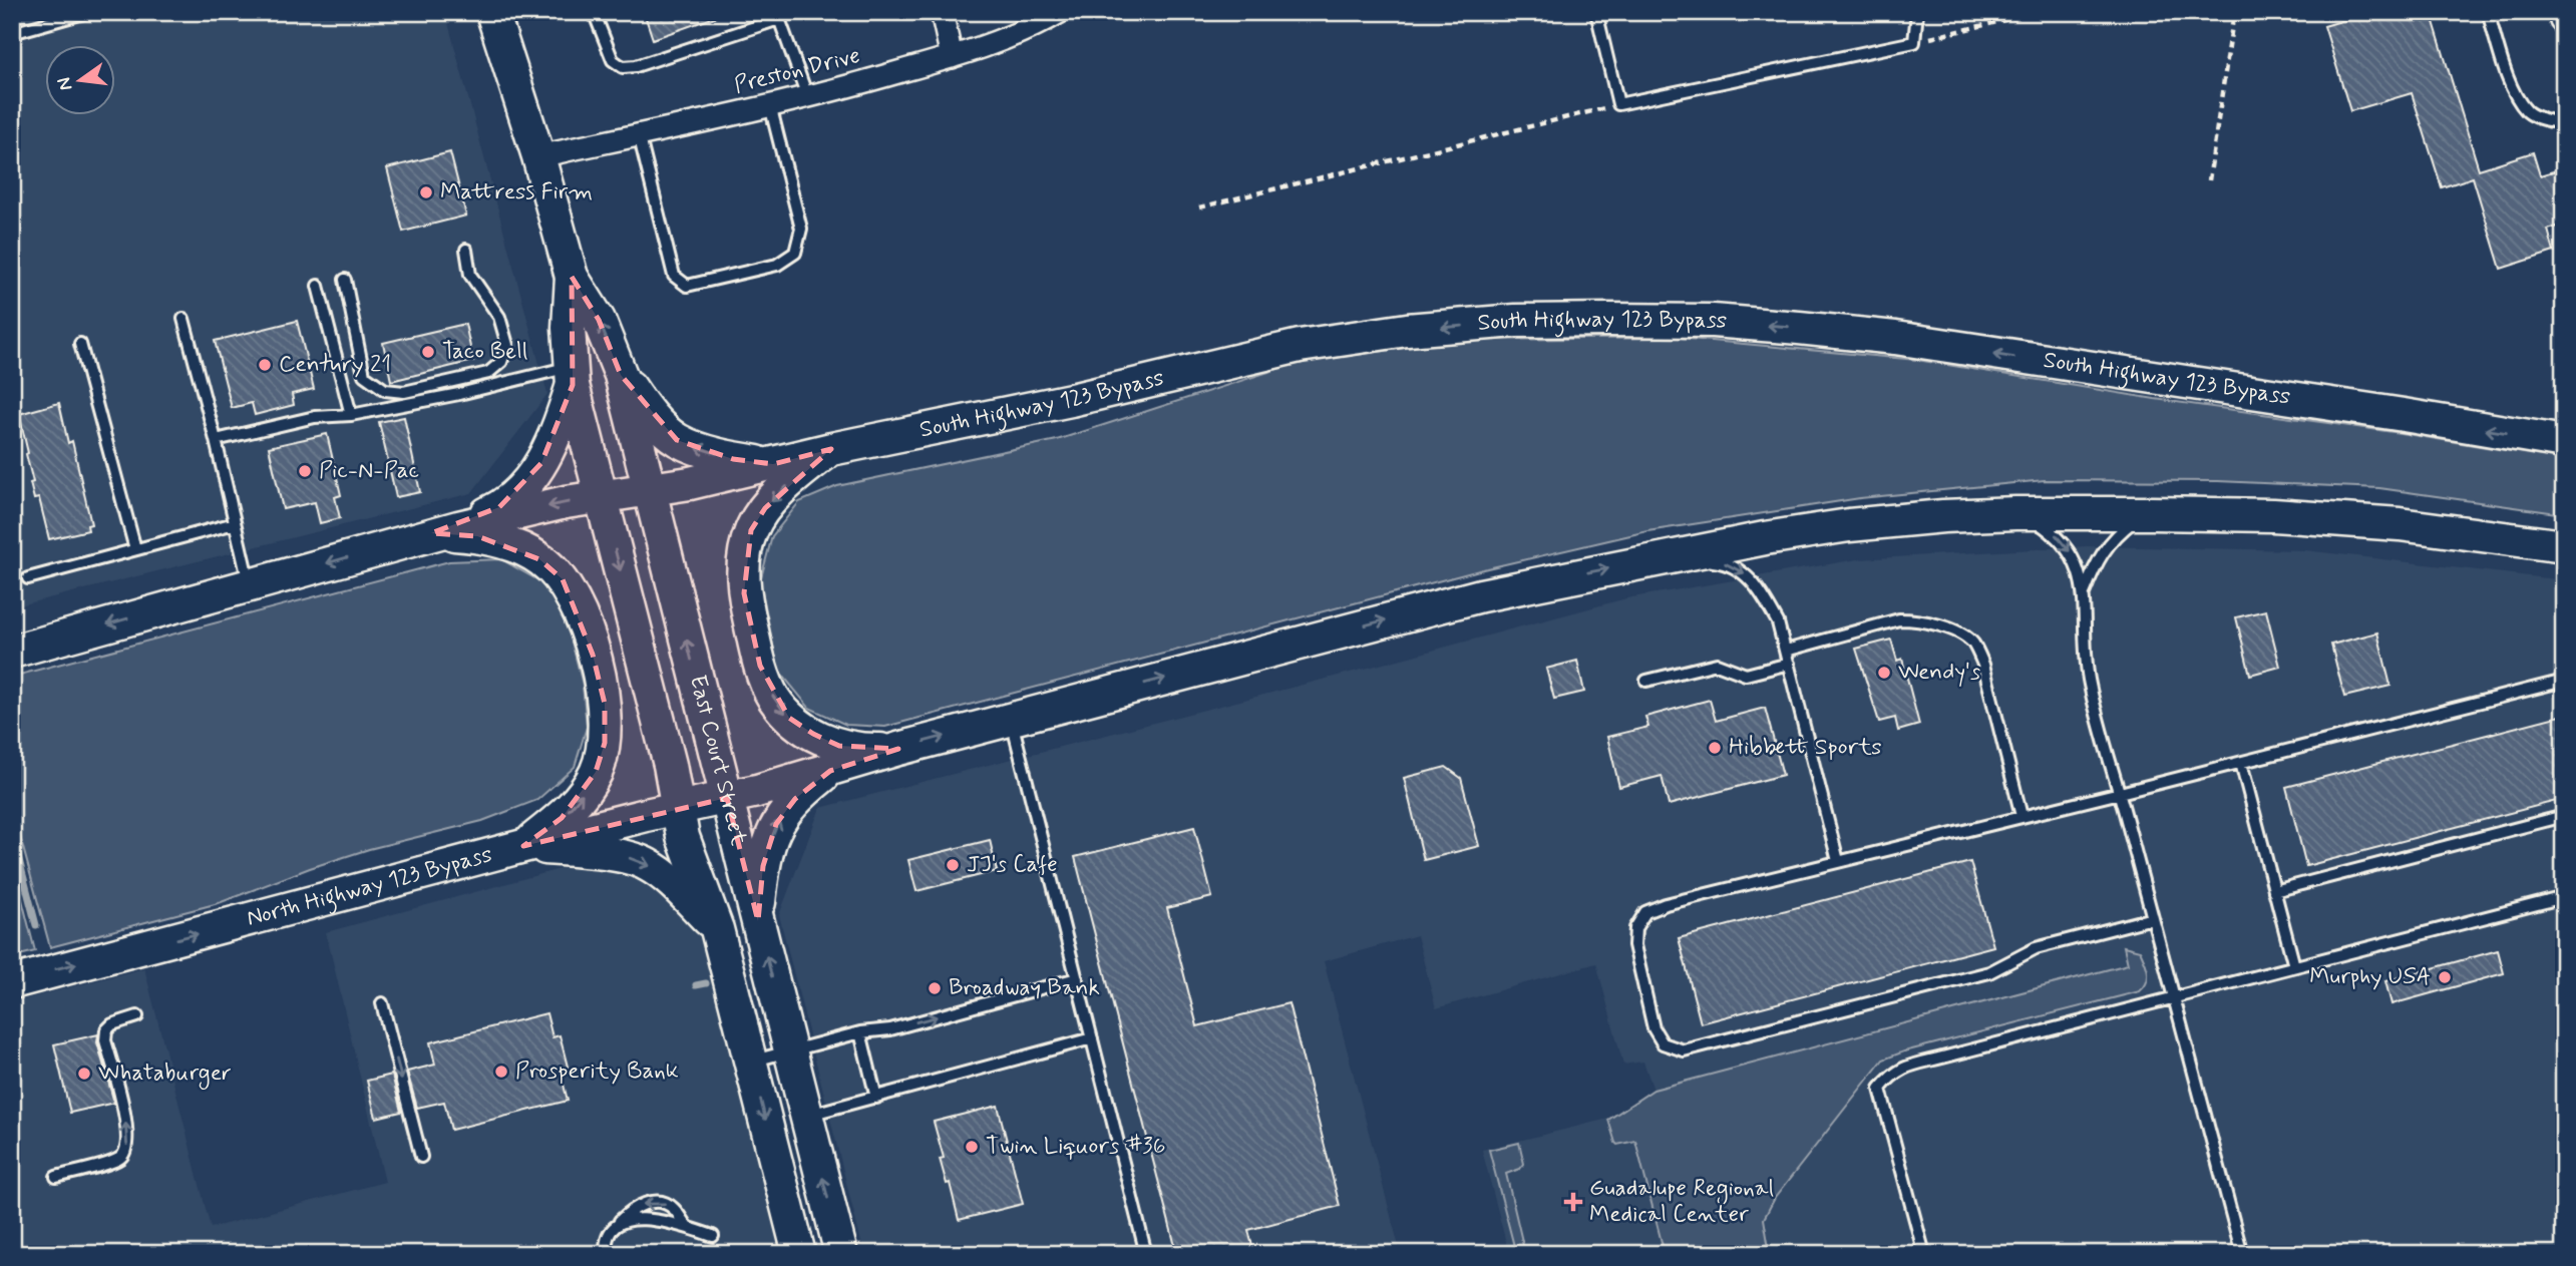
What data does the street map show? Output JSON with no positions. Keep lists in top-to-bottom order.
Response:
{
  "streets": {
    "main road": ["South Highway 123 Bypass", "East Court Street", "North Highway 123 Bypass"],
    "street": ["Preston Drive"]
  },
  "crossings": [
    ["Preston Drive", "East Court Street"],
    ["South Highway 123 Bypass", "East Court Street"],
    ["East Court Street", "North Highway 123 Bypass"]
  ],
  "one_way": ["North Highway 123 Bypass"],
  "places": {
    "other": [
      "Mattress Firm",
      "Taco Bell",
      "Century 21",
      "Pic-N-Pac",
      "Wendy's",
      "Hibbett Sports",
      "JJ's Cafe",
      "Murphy USA",
      "Broadway Bank",
      "Prosperity Bank",
      "Whataburger",
      "Twin Liquors #36"
    ],
    "health": ["Guadalupe Regional Medical Center"]
  },
  "north": "left"
}
